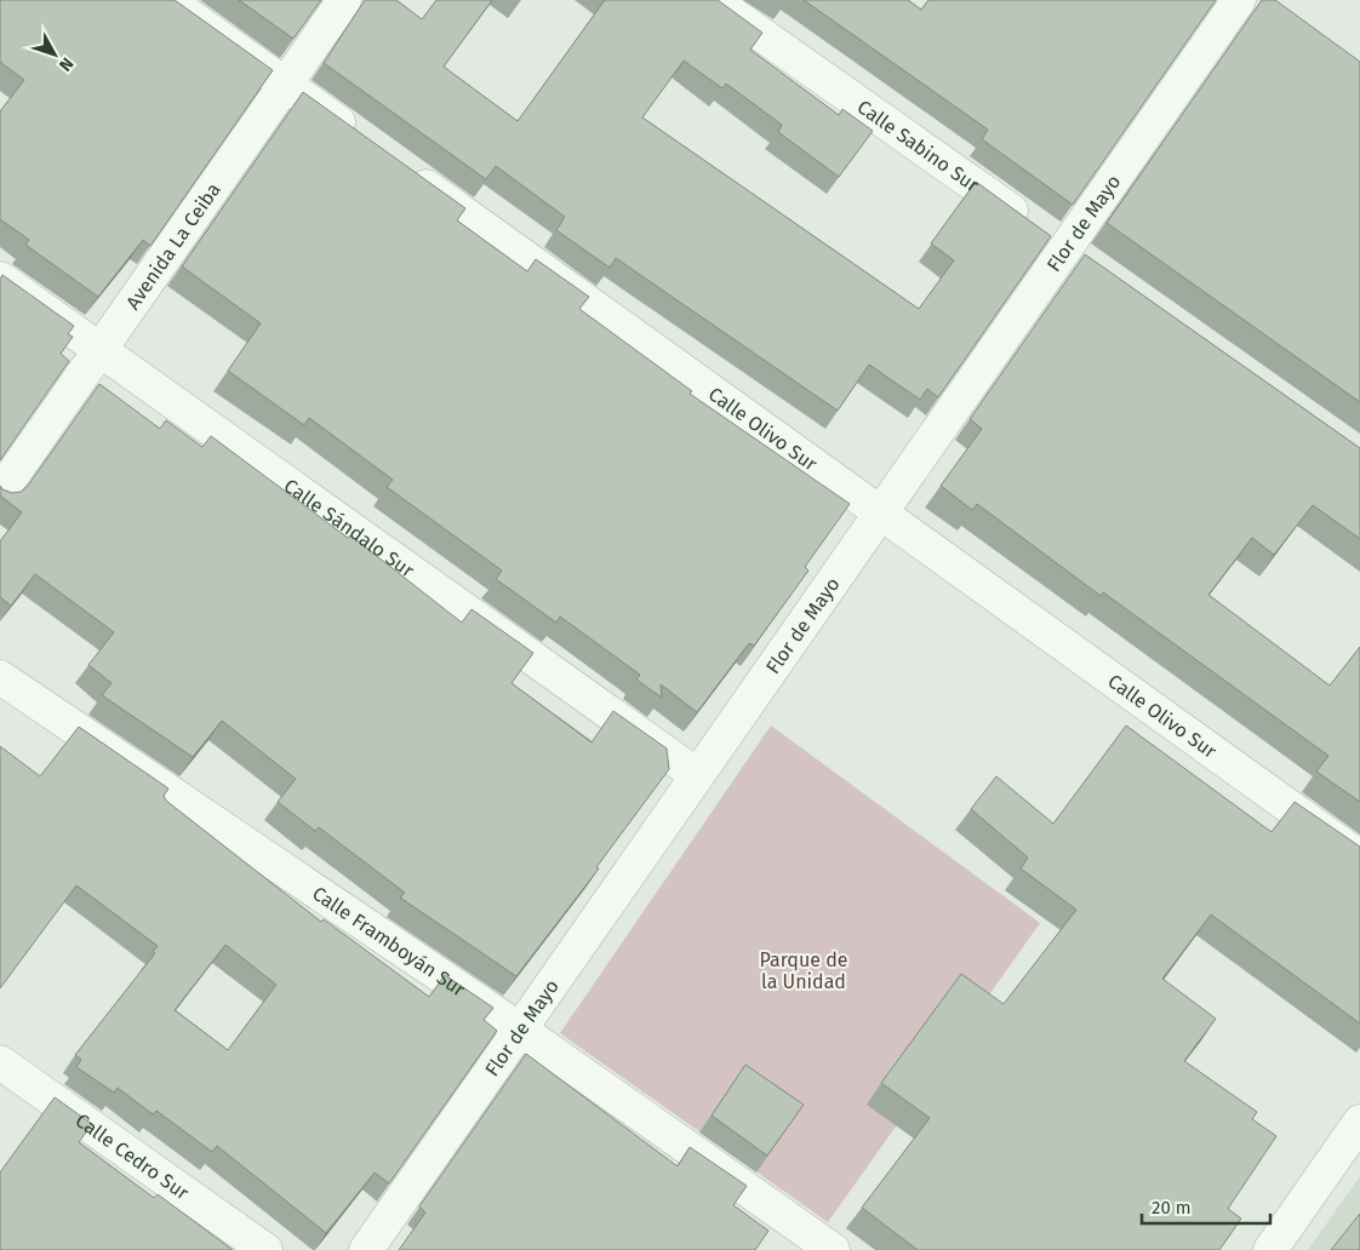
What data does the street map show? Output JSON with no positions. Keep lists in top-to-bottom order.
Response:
{
  "streets": {
    "street": [
      "Calle Sabino Sur",
      "Flor de Mayo",
      "Avenida La Ceiba",
      "Calle Olivo Sur",
      "Calle Sándalo Sur",
      "Calle Framboyán Sur",
      "Calle Cedro Sur"
    ]
  },
  "crossings": [
    ["Calle Sabino Sur", "Flor de Mayo"],
    ["Flor de Mayo", "Calle Olivo Sur"],
    ["Flor de Mayo", "Calle Sándalo Sur"],
    ["Flor de Mayo", "Calle Framboyán Sur"],
    ["Avenida La Ceiba", "Calle Sándalo Sur"]
  ],
  "parks": ["Parque de la Unidad"],
  "scale_bar": "20 m",
  "north": "bottom right"
}
